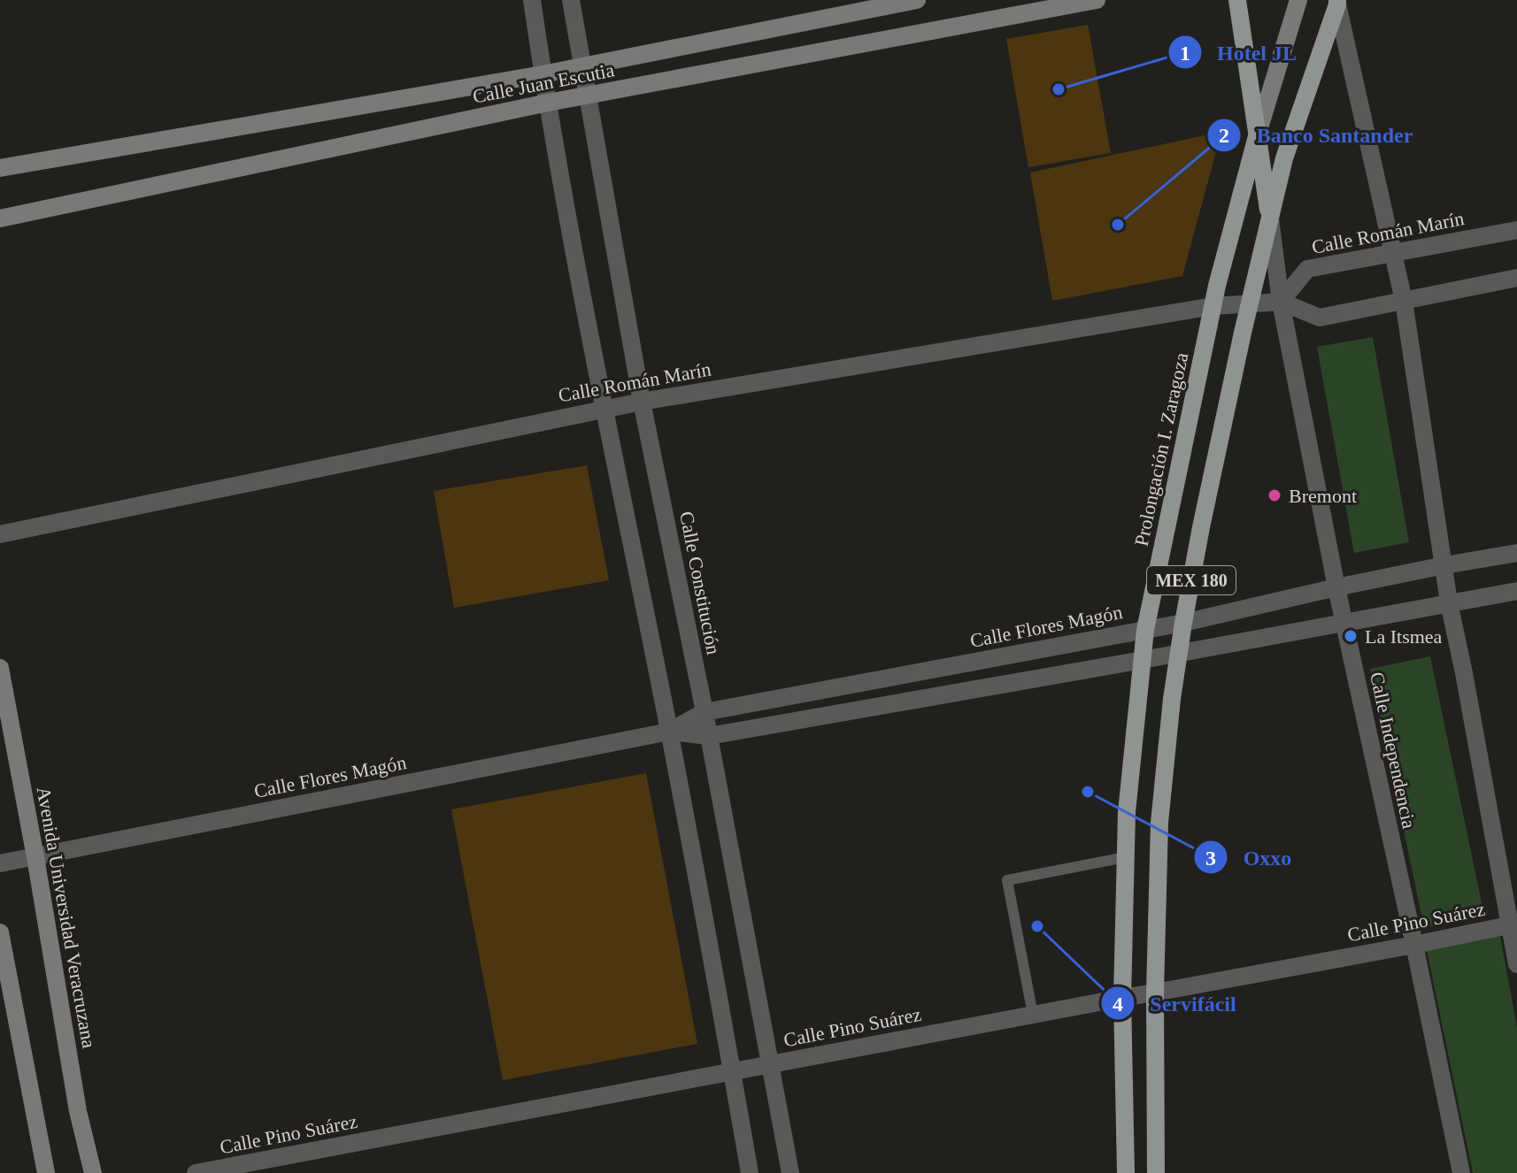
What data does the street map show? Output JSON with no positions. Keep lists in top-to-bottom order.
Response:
{
  "streets": {
    "main road": [
      "Calle Juan Escutia",
      "Prolongación I. Zaragoza",
      "MEX 180",
      "Calle Independencia",
      "Avenida Universidad Veracruzana"
    ],
    "street": [
      "Calle Román Marín",
      "Calle Constitución",
      "Calle Flores Magón",
      "Calle Pino Suárez"
    ]
  },
  "crossings": [
    ["Calle Juan Escutia", "Calle Constitución"],
    ["Calle Román Marín", "Prolongación I. Zaragoza"],
    ["Calle Román Marín", "MEX 180"],
    ["Calle Román Marín", "Calle Constitución"],
    ["Calle Román Marín", "Calle Independencia"],
    ["Prolongación I. Zaragoza", "Calle Flores Magón"],
    ["Prolongación I. Zaragoza", "Calle Independencia"],
    ["Prolongación I. Zaragoza", "Calle Pino Suárez"],
    ["MEX 180", "Calle Flores Magón"],
    ["MEX 180", "Calle Independencia"],
    ["MEX 180", "Calle Pino Suárez"],
    ["Calle Constitución", "Calle Flores Magón"],
    ["Calle Constitución", "Calle Pino Suárez"],
    ["Calle Flores Magón", "Calle Independencia"],
    ["Calle Flores Magón", "Avenida Universidad Veracruzana"],
    ["Calle Independencia", "Calle Pino Suárez"]
  ],
  "places": [
    "Hotel JL",
    "Banco Santander",
    "Bremont",
    "La Itsmea",
    "Oxxo",
    "Servifácil"
  ]
}
